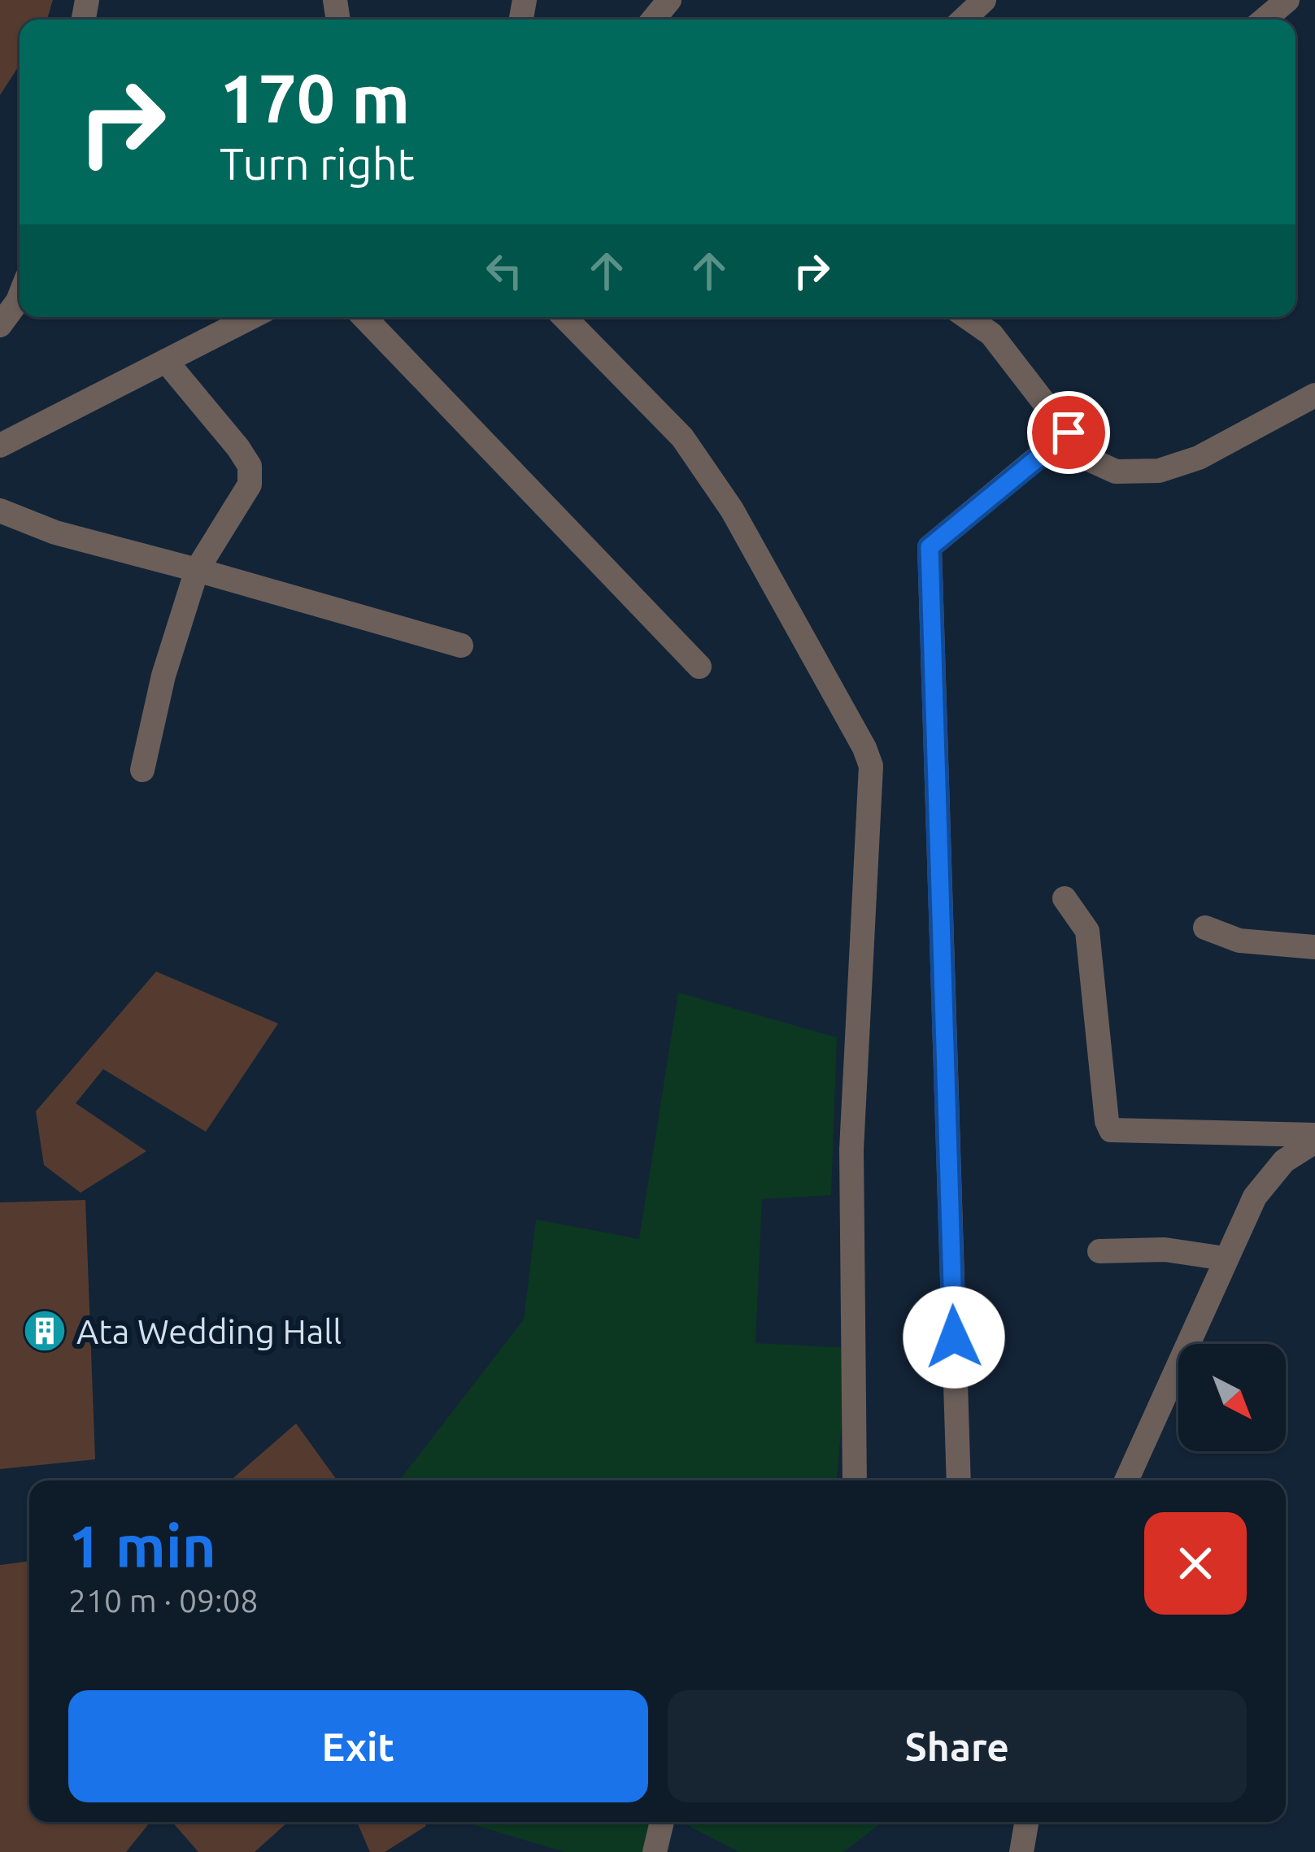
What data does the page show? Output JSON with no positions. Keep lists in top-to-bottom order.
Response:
{
  "places": {
    "building": ["Ata Wedding Hall"]
  },
  "north": "bottom right",
  "page": {
    "turn": ["170 m", "Turn right"],
    "heading": ["1 min", "210 m · 09:08"],
    "buttons": ["Exit", "Share"]
  }
}
